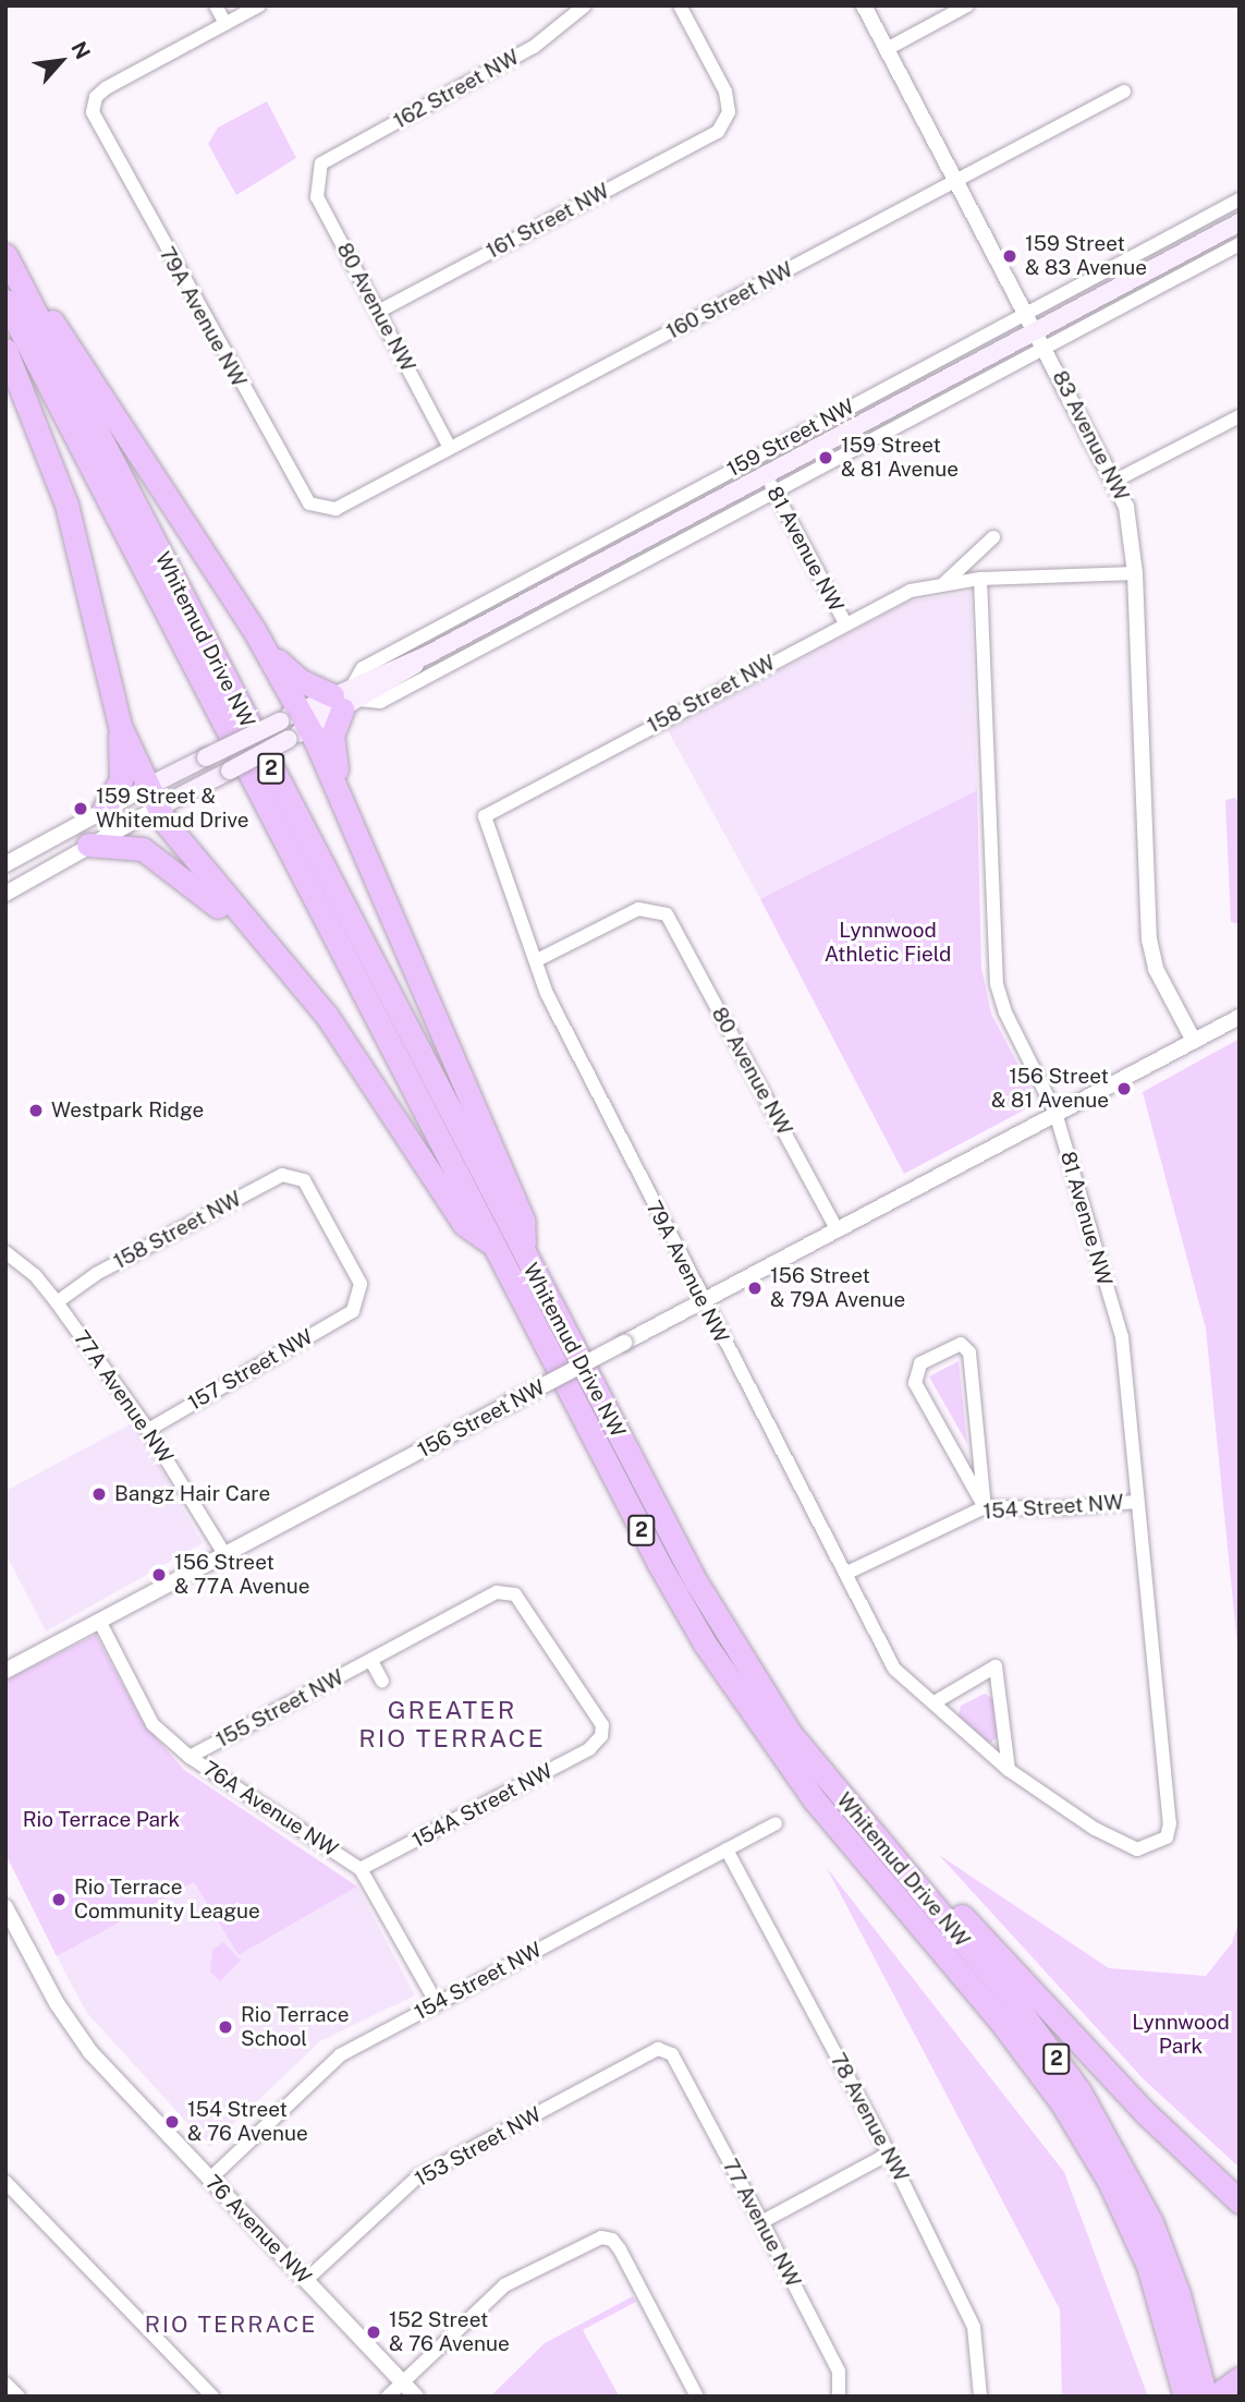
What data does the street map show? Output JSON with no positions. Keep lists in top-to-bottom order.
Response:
{
  "streets": {
    "highway": ["Whitemud Drive NW", "2"],
    "main road": ["159 Street NW"],
    "street": [
      "162 Street NW",
      "161 Street NW",
      "160 Street NW",
      "80 Avenue NW",
      "79A Avenue NW",
      "83 Avenue NW",
      "81 Avenue NW",
      "158 Street NW",
      "157 Street NW",
      "77A Avenue NW",
      "156 Street NW",
      "154 Street NW",
      "155 Street NW",
      "154A Street NW",
      "76A Avenue NW",
      "78 Avenue NW",
      "153 Street NW",
      "77 Avenue NW",
      "76 Avenue NW"
    ]
  },
  "crossings": [
    ["162 Street NW", "80 Avenue NW"],
    ["161 Street NW", "80 Avenue NW"],
    ["160 Street NW", "80 Avenue NW"],
    ["160 Street NW", "79A Avenue NW"],
    ["160 Street NW", "83 Avenue NW"],
    ["80 Avenue NW", "79A Avenue NW"],
    ["80 Avenue NW", "156 Street NW"],
    ["79A Avenue NW", "81 Avenue NW"],
    ["79A Avenue NW", "158 Street NW"],
    ["79A Avenue NW", "156 Street NW"],
    ["79A Avenue NW", "154 Street NW"],
    ["83 Avenue NW", "159 Street NW"],
    ["83 Avenue NW", "158 Street NW"],
    ["83 Avenue NW", "156 Street NW"],
    ["159 Street NW", "81 Avenue NW"],
    ["81 Avenue NW", "158 Street NW"],
    ["81 Avenue NW", "156 Street NW"],
    ["81 Avenue NW", "154 Street NW"],
    ["158 Street NW", "157 Street NW"],
    ["158 Street NW", "77A Avenue NW"],
    ["157 Street NW", "77A Avenue NW"],
    ["77A Avenue NW", "156 Street NW"],
    ["156 Street NW", "76A Avenue NW"],
    ["154 Street NW", "76A Avenue NW"],
    ["154 Street NW", "78 Avenue NW"],
    ["154 Street NW", "76 Avenue NW"],
    ["155 Street NW", "154A Street NW"],
    ["155 Street NW", "76A Avenue NW"],
    ["154A Street NW", "76A Avenue NW"],
    ["153 Street NW", "77 Avenue NW"],
    ["153 Street NW", "76 Avenue NW"]
  ],
  "districts": ["GREATER RIO TERRACE", "RIO TERRACE"],
  "parks": ["Lynnwood Athletic Field", "Rio Terrace Park", "Lynnwood Park"],
  "places": [
    "159 Street & 83 Avenue",
    "159 Street & 81 Avenue",
    "159 Street & Whitemud Drive",
    "156 Street & 81 Avenue",
    "Westpark Ridge",
    "156 Street & 79A Avenue",
    "Bangz Hair Care",
    "156 Street & 77A Avenue",
    "Rio Terrace Community League",
    "Rio Terrace School",
    "154 Street & 76 Avenue",
    "152 Street & 76 Avenue"
  ],
  "north": "top right"
}
